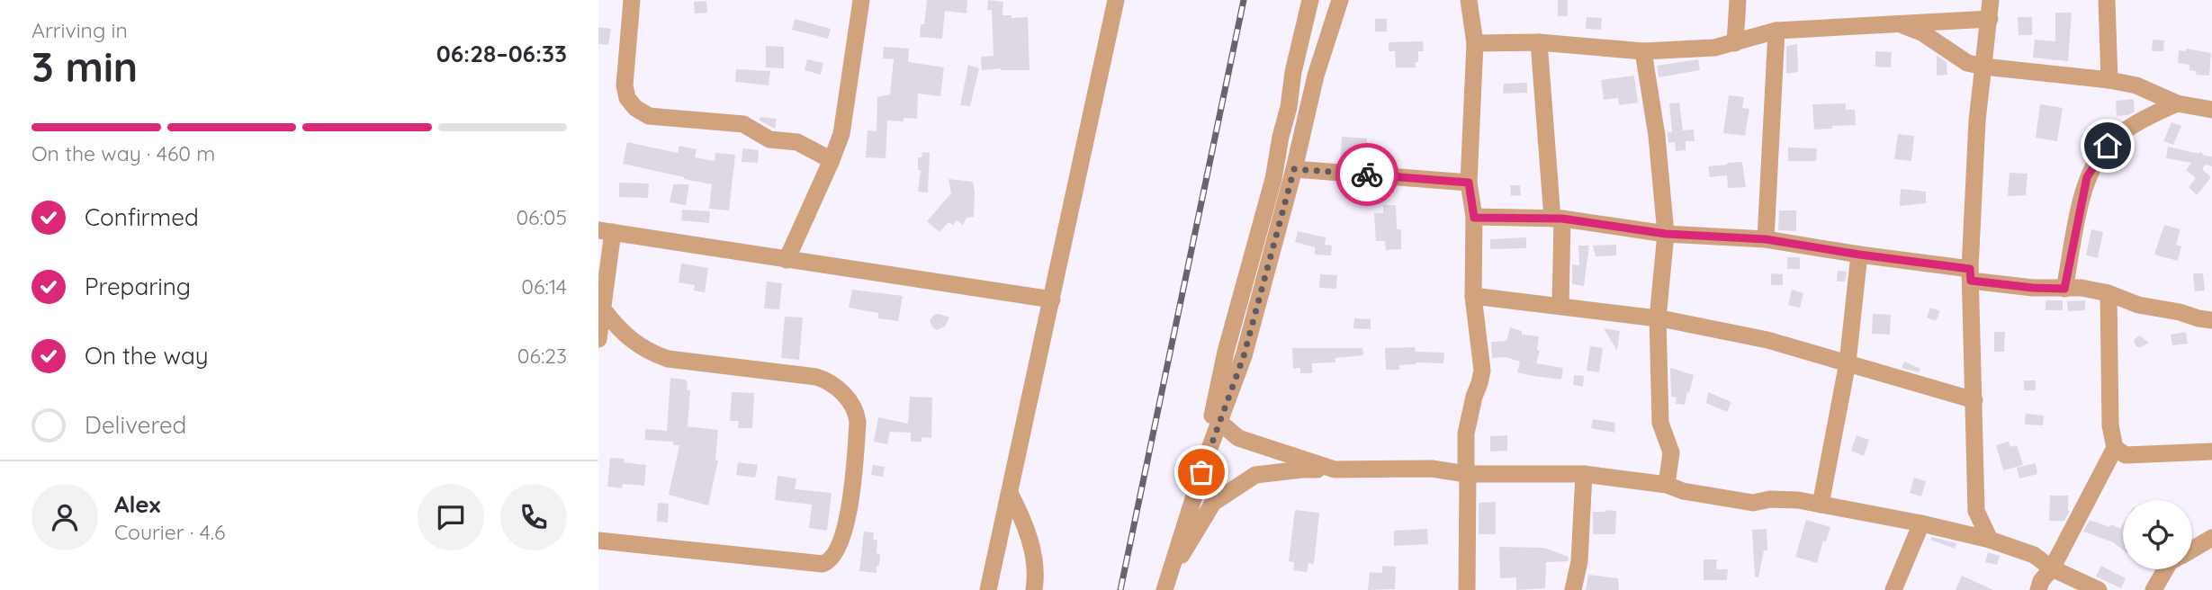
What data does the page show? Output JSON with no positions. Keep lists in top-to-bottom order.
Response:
{
  "page": {
    "heading": ["3 min", "Arriving in", "06:28–06:33"],
    "panel": ["Alex", "Courier · 4.6"],
    "bar": "On the way · 460 m",
    "list": [
      ["Confirmed", "06:05"],
      ["Preparing", "06:14"],
      ["On the way", "06:23"],
      "Delivered"
    ]
  }
}
